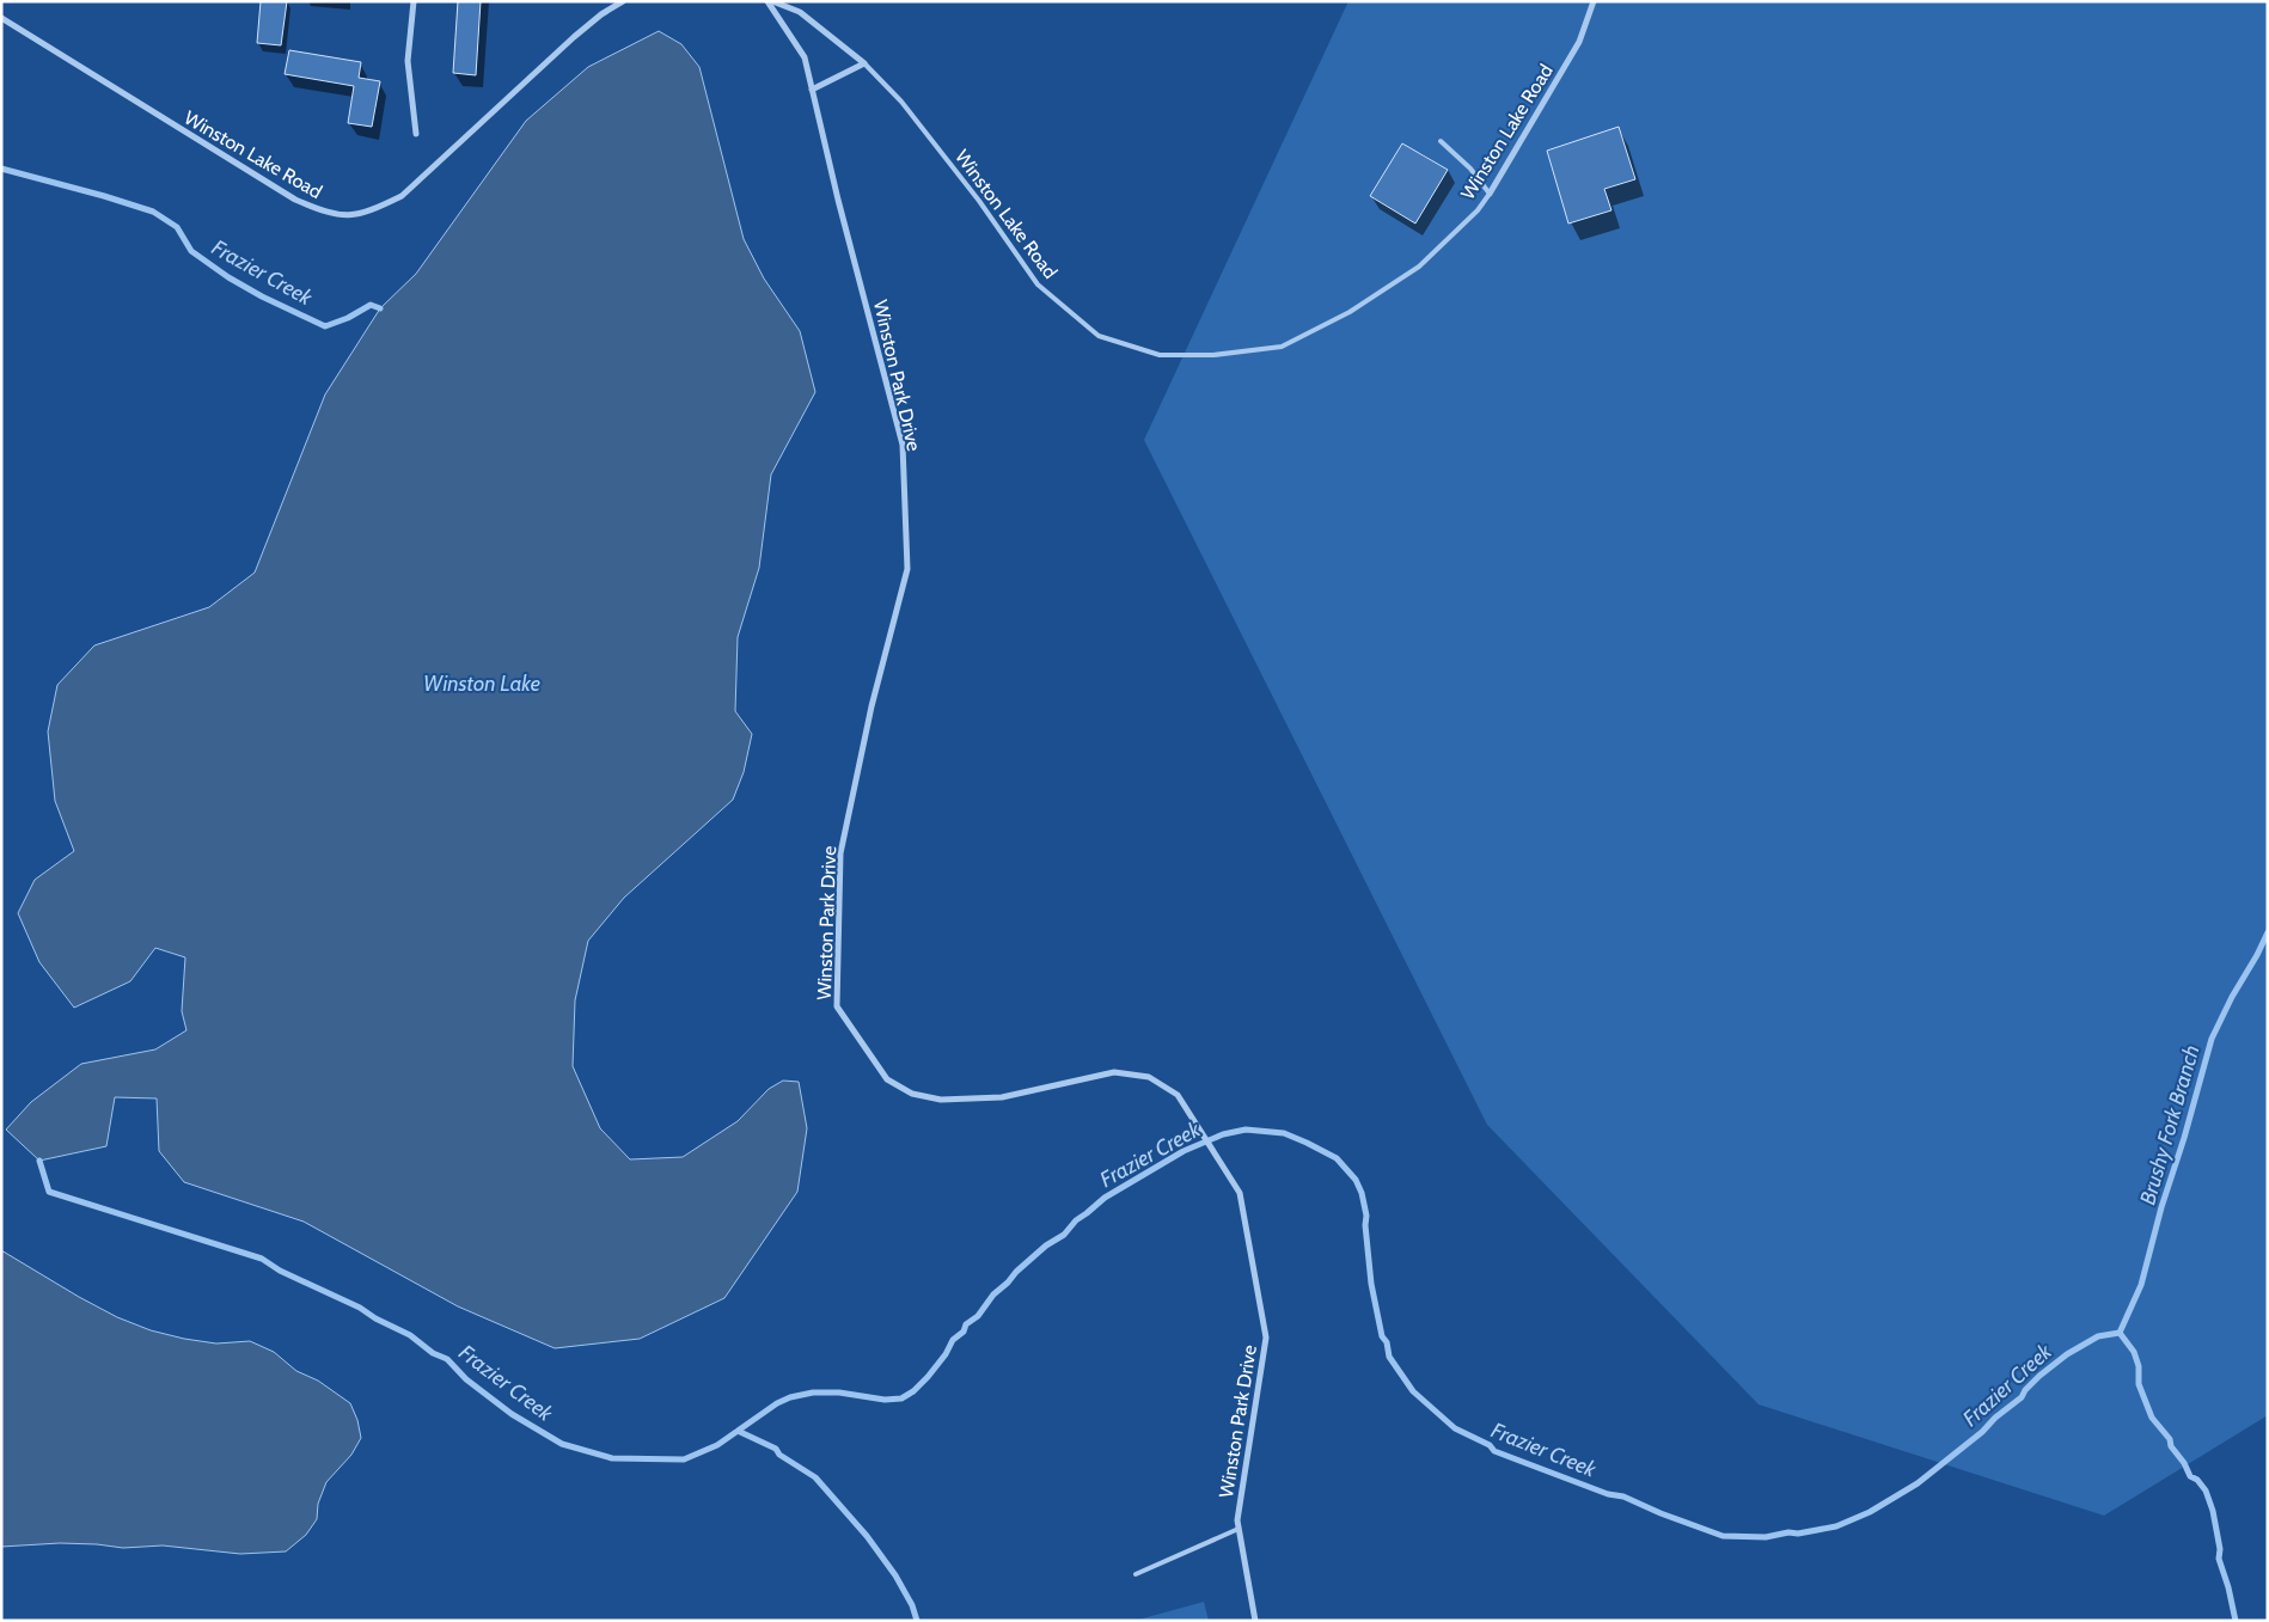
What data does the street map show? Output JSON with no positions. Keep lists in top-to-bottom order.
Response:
{
  "streets": {
    "street": ["Winston Lake Road", "Winston Park Drive"]
  },
  "crossings": [
    ["Winston Lake Road", "Winston Park Drive"]
  ],
  "water": ["Frazier Creek", "Winston Lake", "Brushy Fork Branch"]
}
